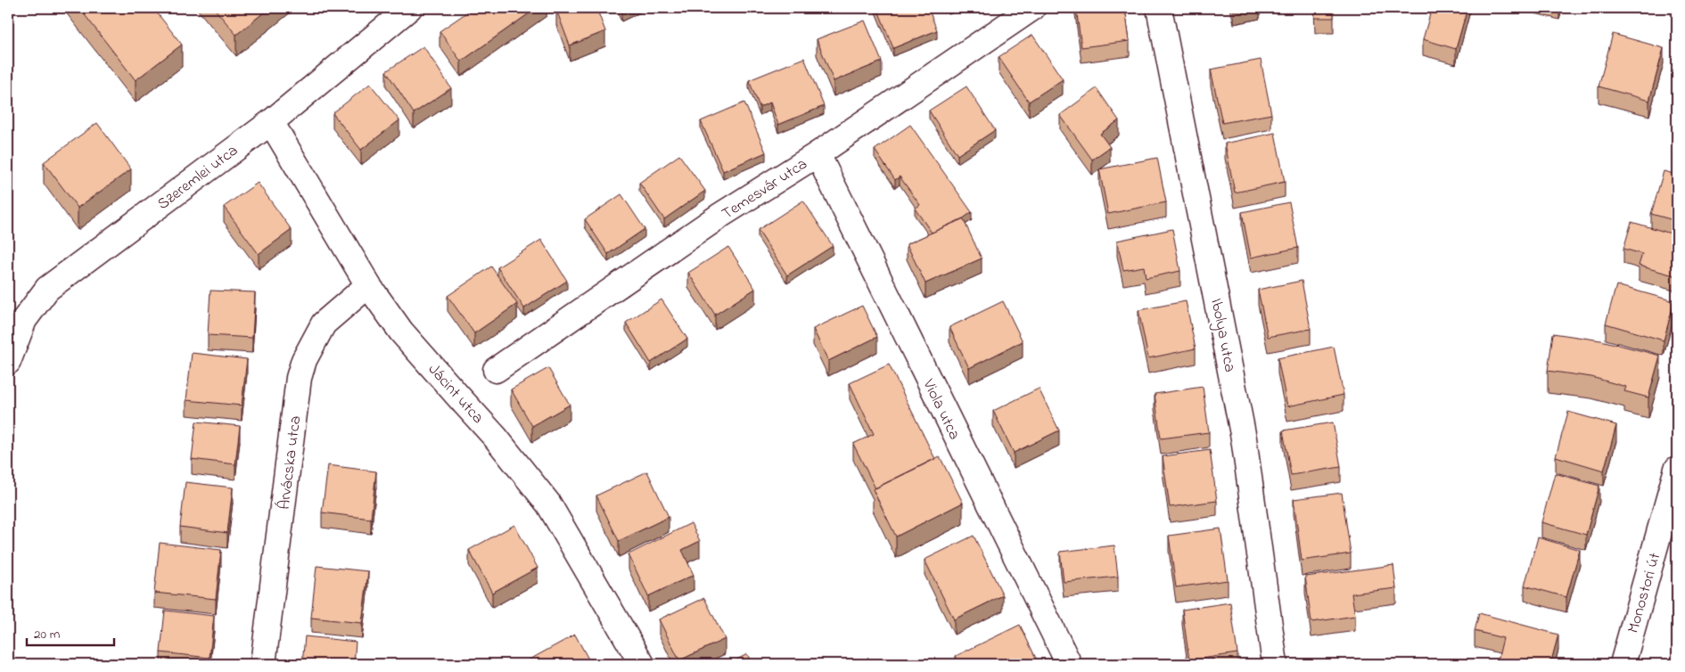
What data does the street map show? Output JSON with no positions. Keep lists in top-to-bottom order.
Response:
{
  "streets": {
    "street": [
      "Szeremlei utca",
      "Temesvár utca",
      "Ibolya utca",
      "Jácint utca",
      "Viola utca",
      "Árvácska utca",
      "Monostori út"
    ]
  },
  "crossings": [
    ["Szeremlei utca", "Jácint utca"],
    ["Temesvár utca", "Viola utca"],
    ["Jácint utca", "Árvácska utca"]
  ],
  "scale_bar": "20 m"
}
